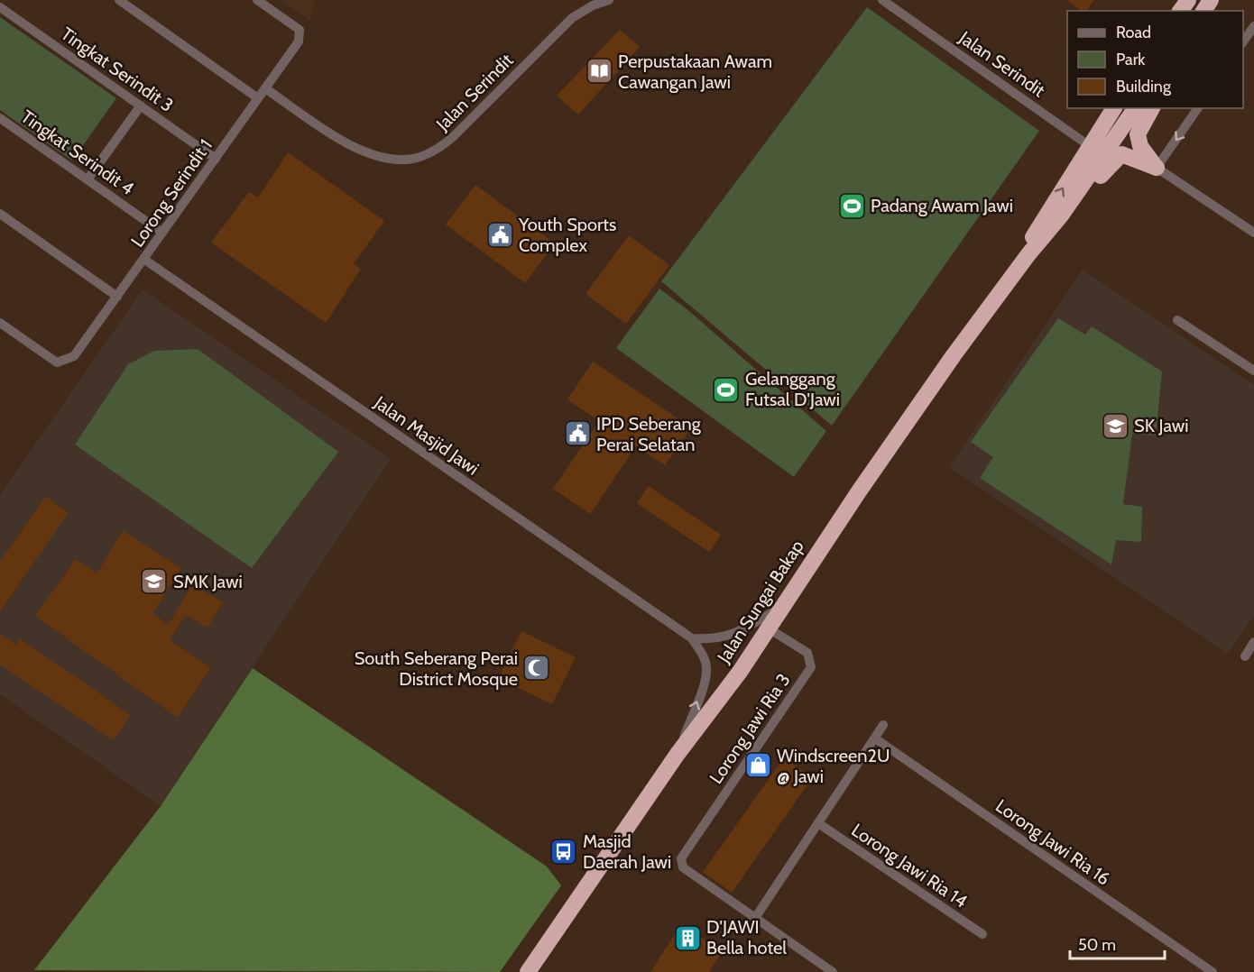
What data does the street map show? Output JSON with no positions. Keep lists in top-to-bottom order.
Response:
{
  "streets": {
    "highway": ["Jalan Sungai Bakap"],
    "street": [
      "Jalan Serindit",
      "Tingkat Serindit 3",
      "Tingkat Serindit 4",
      "Lorong Serindit 1",
      "Jalan Masjid Jawi",
      "Lorong Jawi Ria 3",
      "Lorong Jawi Ria 16",
      "Lorong Jawi Ria 14"
    ]
  },
  "crossings": [
    ["Jalan Serindit", "Lorong Serindit 1"],
    ["Jalan Serindit", "Jalan Sungai Bakap"],
    ["Tingkat Serindit 3", "Lorong Serindit 1"],
    ["Tingkat Serindit 4", "Lorong Serindit 1"],
    ["Lorong Serindit 1", "Jalan Masjid Jawi"],
    ["Jalan Masjid Jawi", "Jalan Sungai Bakap"],
    ["Jalan Sungai Bakap", "Lorong Jawi Ria 3"]
  ],
  "places": {
    "library": ["Perpustakaan Awam Cawangan Jawi"],
    "sports": ["Padang Awam Jawi", "Gelanggang Futsal D'Jawi"],
    "public building": ["Youth Sports Complex", "IPD Seberang Perai Selatan"],
    "school or university": ["SK Jawi", "SMK Jawi"],
    "mosque": ["South Seberang Perai District Mosque"],
    "shop": ["Windscreen2U @ Jawi"],
    "bus stop": ["Masjid Daerah Jawi"],
    "building": ["D'JAWI Bella hotel"]
  },
  "legend": ["Road", "Park", "Building"],
  "scale_bar": "50 m"
}
